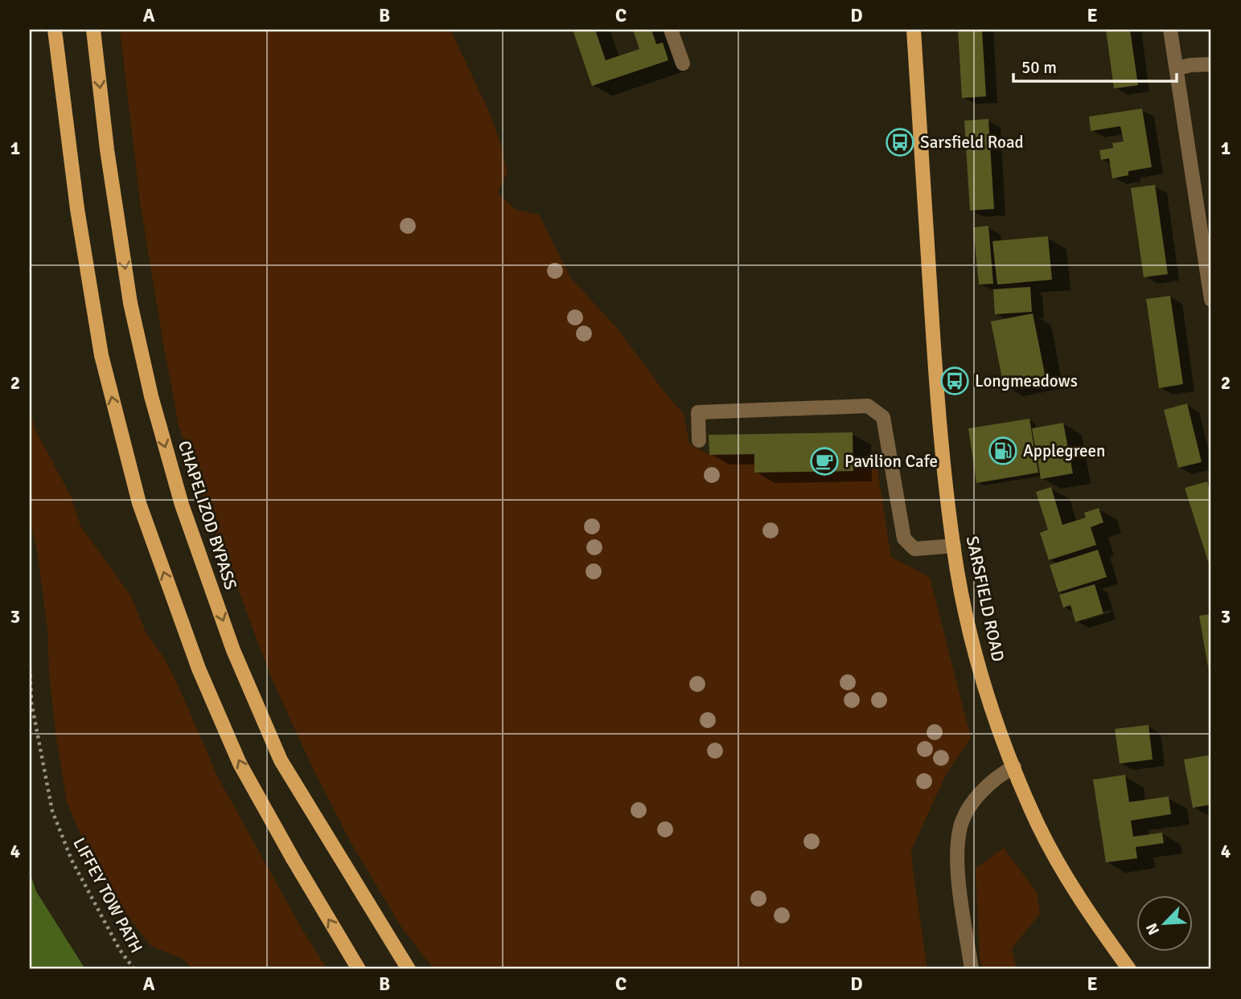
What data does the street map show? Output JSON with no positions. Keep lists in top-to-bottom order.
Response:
{
  "streets": {
    "main road": ["CHAPELIZOD BYPASS", "SARSFIELD ROAD"],
    "path": ["LIFFEY TOW PATH"]
  },
  "places": {
    "bus stop": ["Sarsfield Road", "Longmeadows"],
    "fuel station": ["Applegreen"],
    "cafe": ["Pavilion Cafe"]
  },
  "scale_bar": "50 m",
  "north": "bottom left",
  "grid": {
    "columns": [
      "A",
      "B",
      "C",
      "D",
      "E"
    ],
    "rows": [
      "1",
      "2",
      "3",
      "4"
    ]
  }
}
